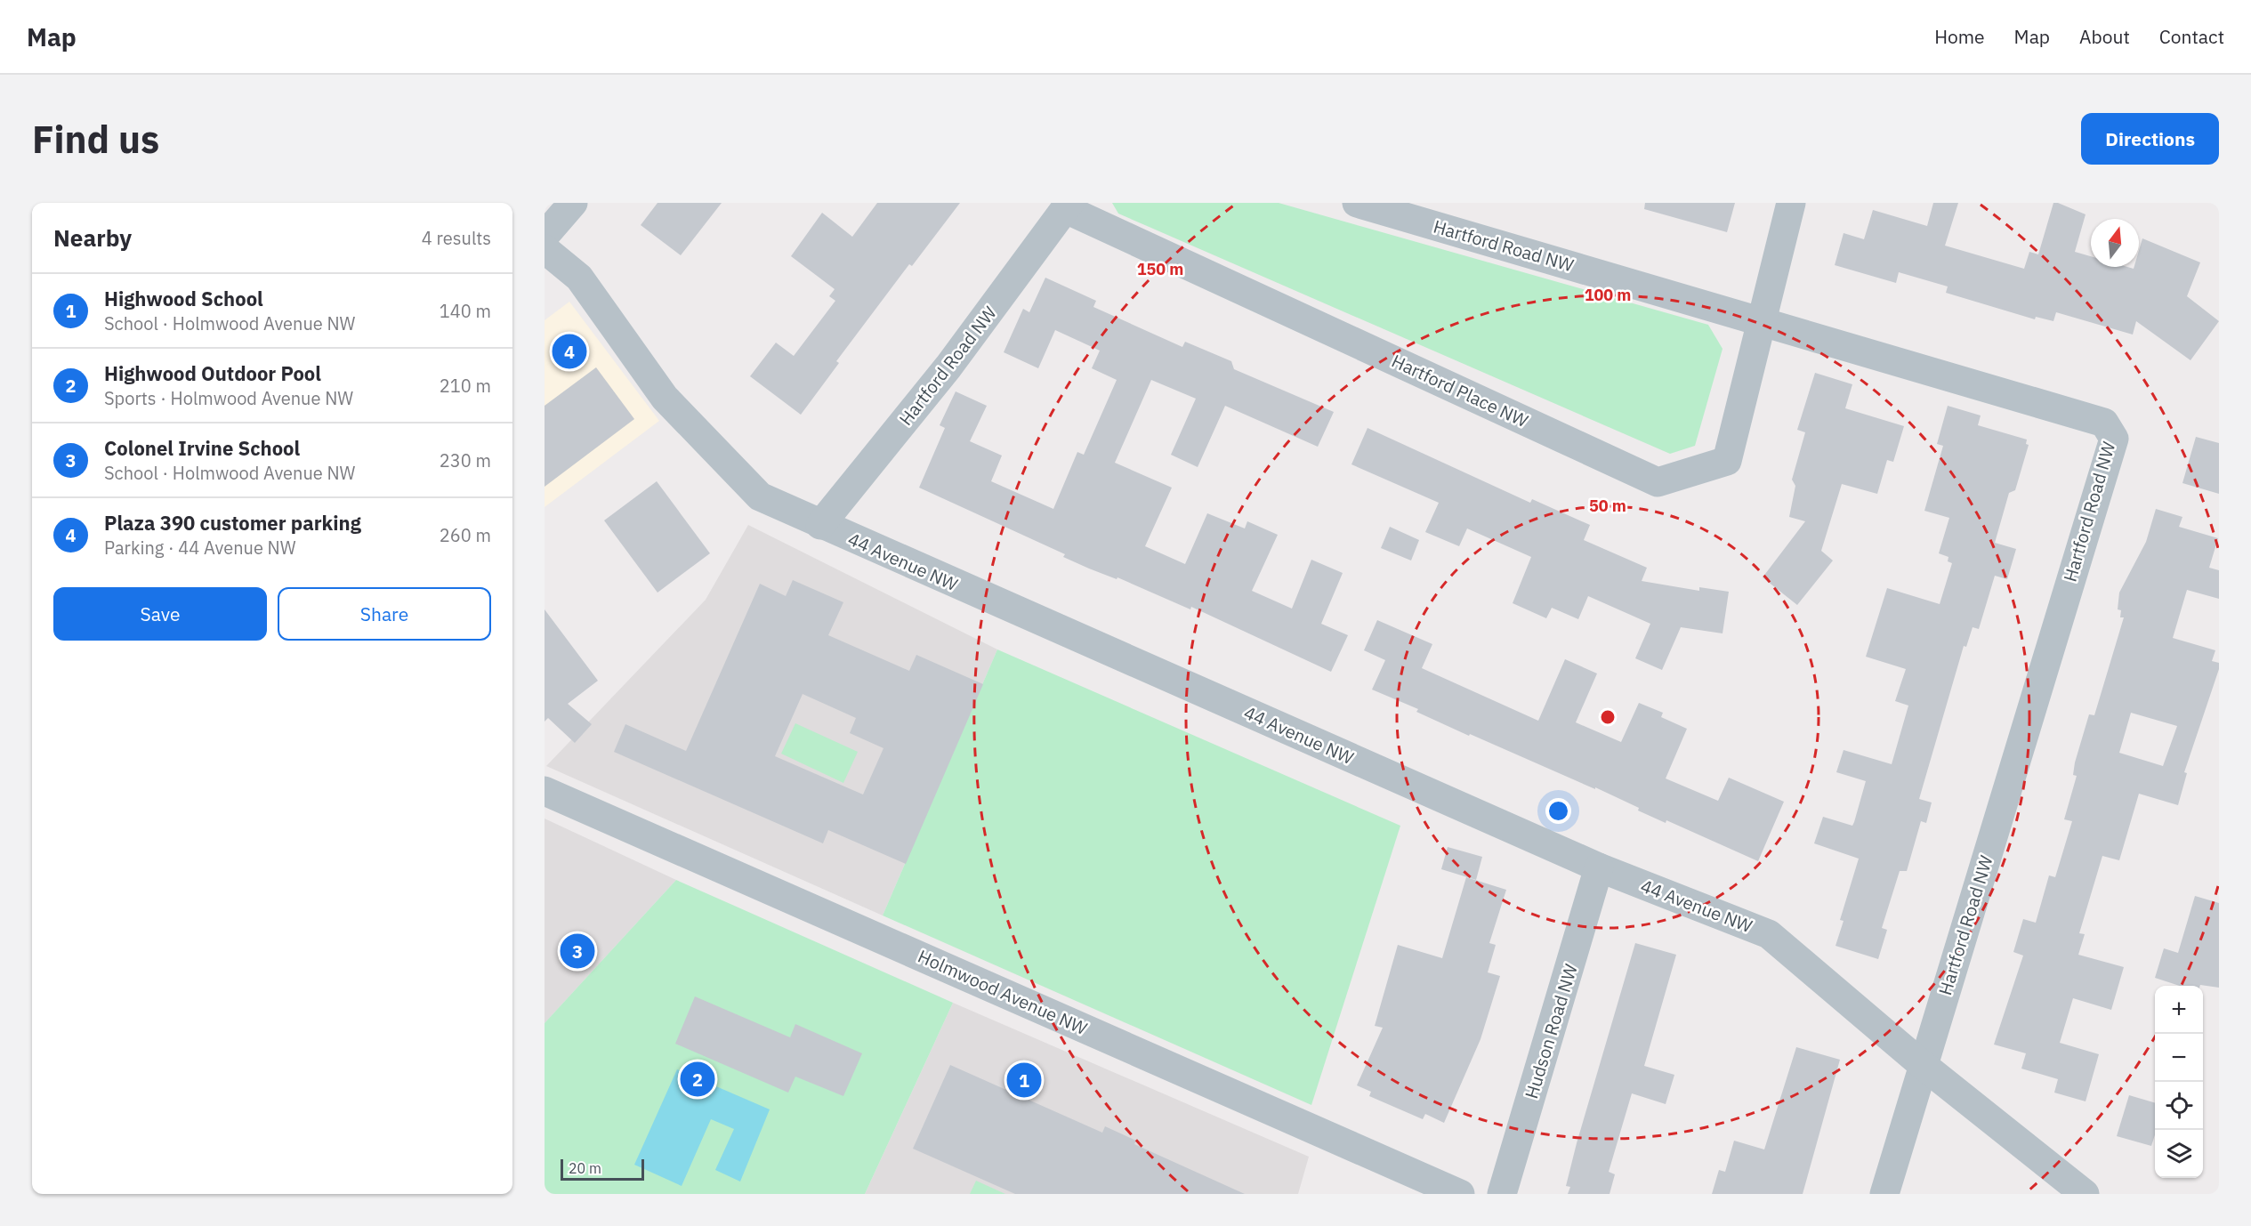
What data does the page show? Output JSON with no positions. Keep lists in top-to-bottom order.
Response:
{
  "streets": {
    "street": [
      "Hartford Road NW",
      "Hartford Place NW",
      "44 Avenue NW",
      "Holmwood Avenue NW",
      "Hudson Road NW"
    ]
  },
  "crossings": [
    ["Hartford Road NW", "Hartford Place NW"],
    ["Hartford Road NW", "44 Avenue NW"],
    ["44 Avenue NW", "Hudson Road NW"]
  ],
  "scale_bar": "20 m",
  "north": "top",
  "page": {
    "header": "Map",
    "nav": [
      "Home",
      "Map",
      "About",
      "Contact"
    ],
    "buttons": [
      "Directions",
      ["Save", "Share"]
    ],
    "title": "Find us",
    "heading": ["Nearby", "4 results"],
    "list": [
      {
        "mark": "1",
        "name": "Highwood School",
        "note": "School · Holmwood Avenue NW",
        "value": "140 m"
      },
      {
        "mark": "2",
        "name": "Highwood Outdoor Pool",
        "note": "Sports · Holmwood Avenue NW",
        "value": "210 m"
      },
      {
        "mark": "3",
        "name": "Colonel Irvine School",
        "note": "School · Holmwood Avenue NW",
        "value": "230 m"
      },
      {
        "mark": "4",
        "name": "Plaza 390 customer parking",
        "note": "Parking · 44 Avenue NW",
        "value": "260 m"
      }
    ],
    "pins": [
      "4",
      "3",
      "2",
      "1"
    ],
    "map_buttons": ["+", "−"],
    "scale": "20 m"
  },
  "rings": ["150 m", "100 m", "50 m"]
}
